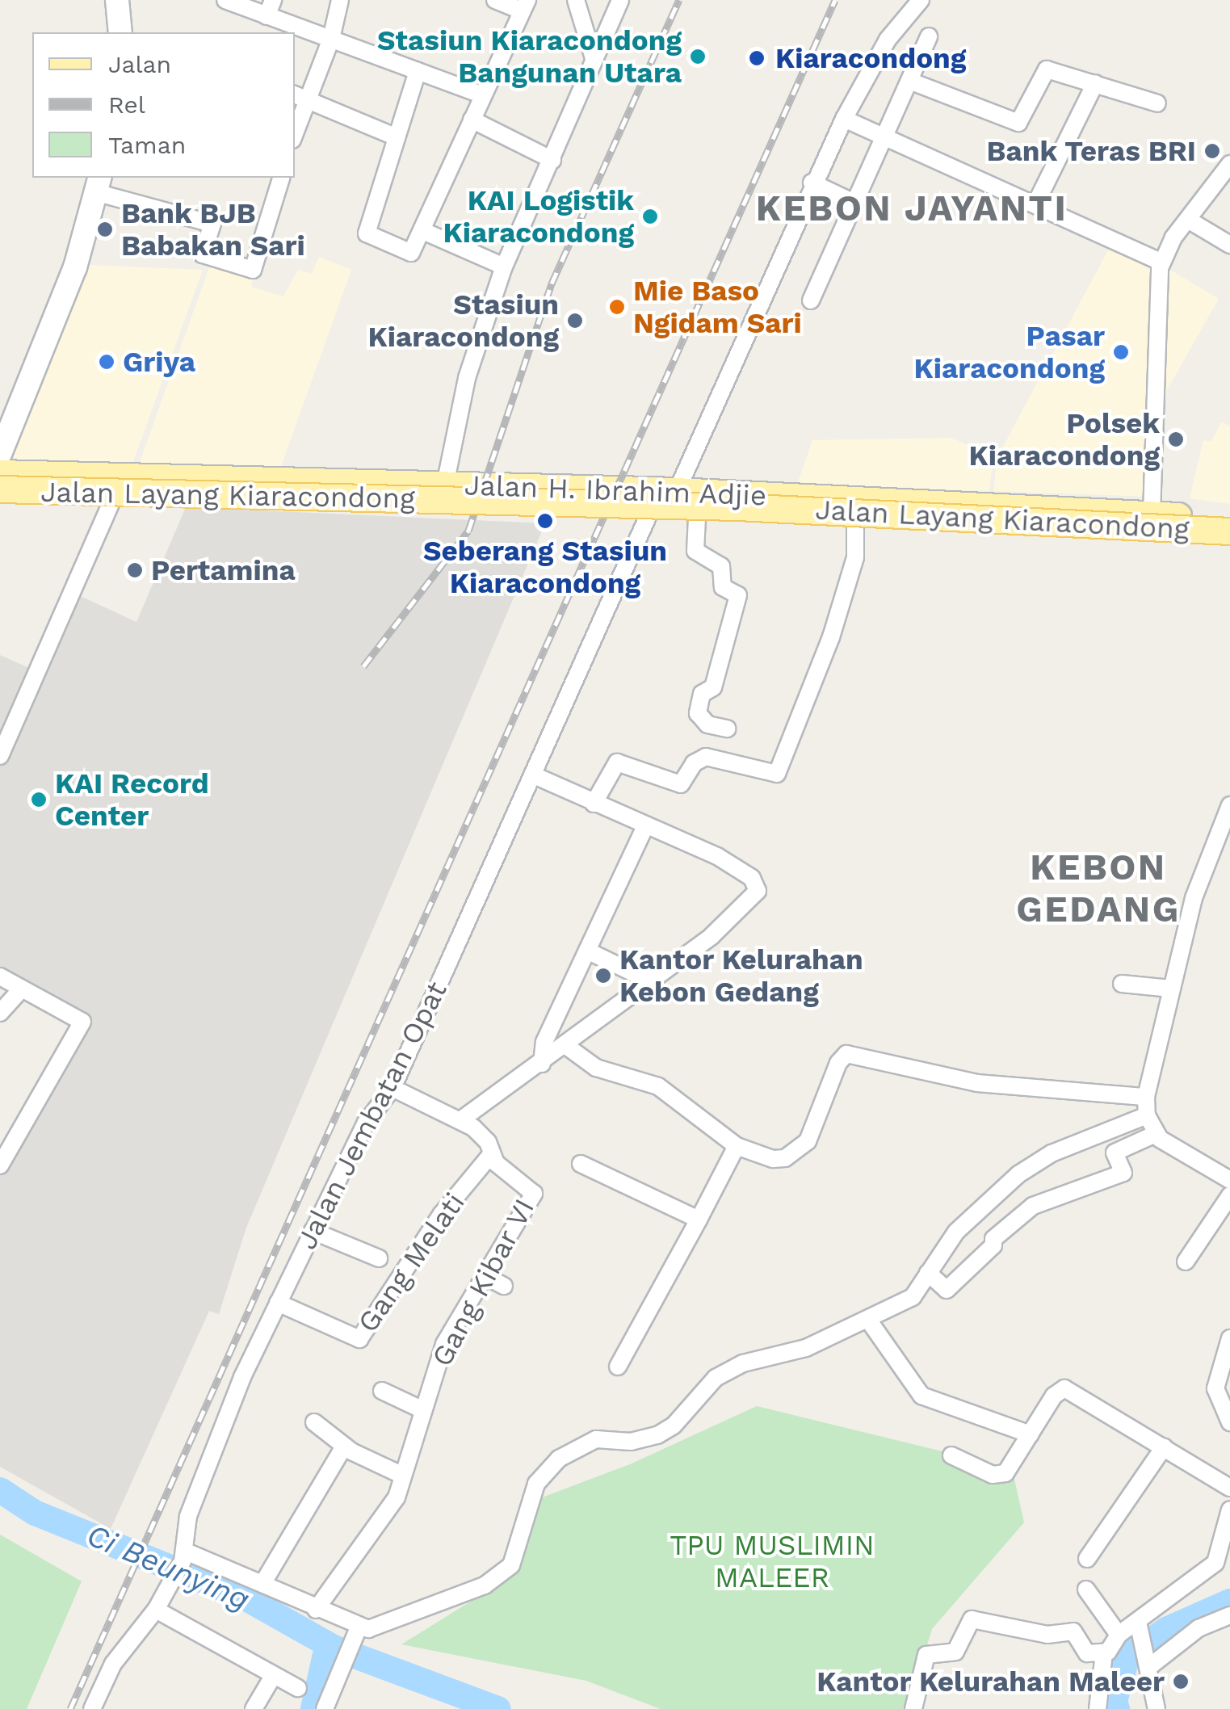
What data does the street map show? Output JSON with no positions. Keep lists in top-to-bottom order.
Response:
{
  "streets": {
    "main road": ["Jalan H. Ibrahim Adjie", "Jalan Layang Kiaracondong"],
    "street": ["Jalan Jembatan Opat", "Gang Melati", "Gang Kibar VI"]
  },
  "crossings": [
    ["Jalan H. Ibrahim Adjie", "Jalan Jembatan Opat"],
    ["Jalan Jembatan Opat", "Gang Melati"],
    ["Gang Melati", "Gang Kibar VI"]
  ],
  "districts": ["KEBON JAYANTI", "KEBON GEDANG"],
  "water": ["Ci Beunying"],
  "parks": ["TPU MUSLIMIN MALEER"],
  "places": [
    "Stasiun Kiaracondong Bangunan Utara",
    "Kiaracondong",
    "Bank Teras BRI",
    "KAI Logistik Kiaracondong",
    "Bank BJB Babakan Sari",
    "Mie Baso Ngidam Sari",
    "Stasiun Kiaracondong",
    "Pasar Kiaracondong",
    "Griya",
    "Polsek Kiaracondong",
    "Seberang Stasiun Kiaracondong",
    "Pertamina",
    "KAI Record Center",
    "Kantor Kelurahan Kebon Gedang",
    "Kantor Kelurahan Maleer"
  ],
  "legend": ["Jalan", "Rel", "Taman"]
}
